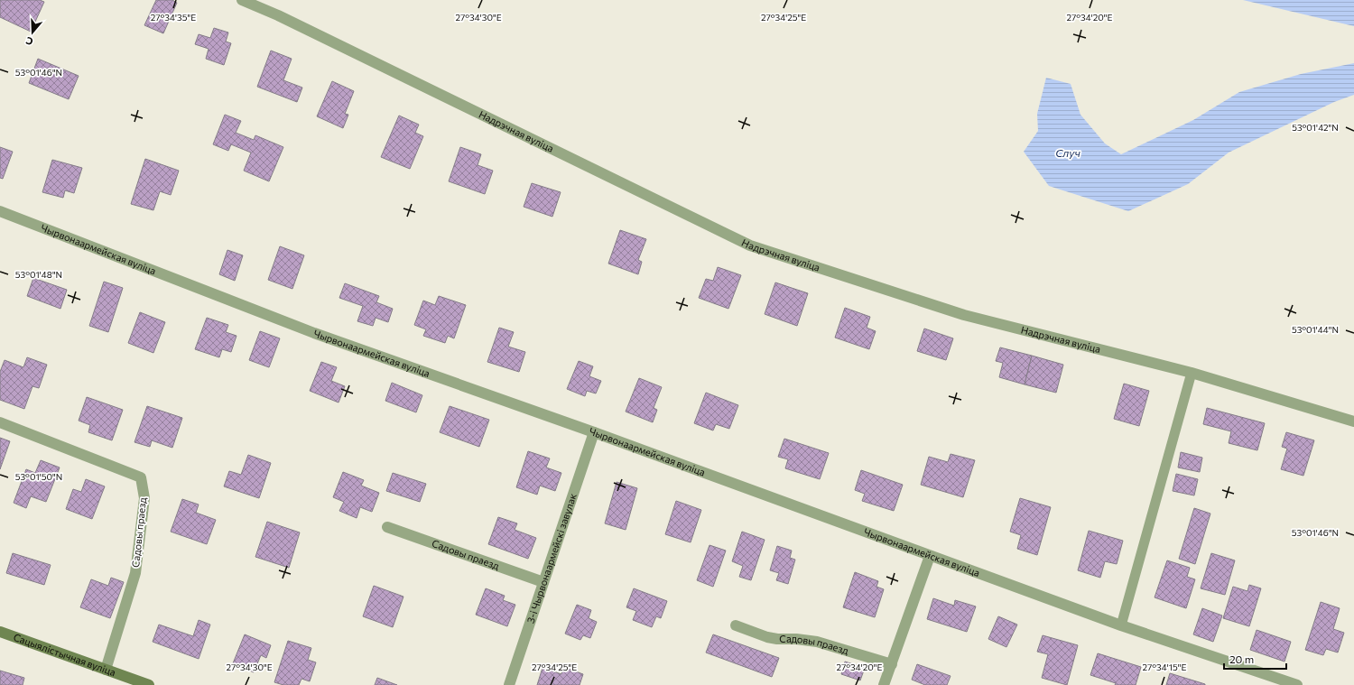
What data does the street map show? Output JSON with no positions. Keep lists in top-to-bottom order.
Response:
{
  "streets": {
    "main road": ["Сацыялістычная вуліца"],
    "street": [
      "Надрэчная вуліца",
      "Чырвонаармейская вуліца",
      "Садовы праезд",
      "3-і Чырвонаармейскі завулак"
    ]
  },
  "crossings": [
    ["Чырвонаармейская вуліца", "3-і Чырвонаармейскі завулак"],
    ["Садовы праезд", "3-і Чырвонаармейскі завулак"],
    ["Садовы праезд", "Сацыялістычная вуліца"]
  ],
  "water": ["Случ"],
  "scale_bar": "20 m",
  "north": "bottom",
  "coordinates": [
    "27°34'30\"E",
    "27°34'25\"E",
    "27°34'20\"E",
    "27°34'35\"E",
    "53°01'46\"N",
    "53°01'42\"N",
    "53°01'48\"N",
    "53°01'44\"N",
    "53°01'50\"N",
    "27°34'15\"E"
  ]
}
